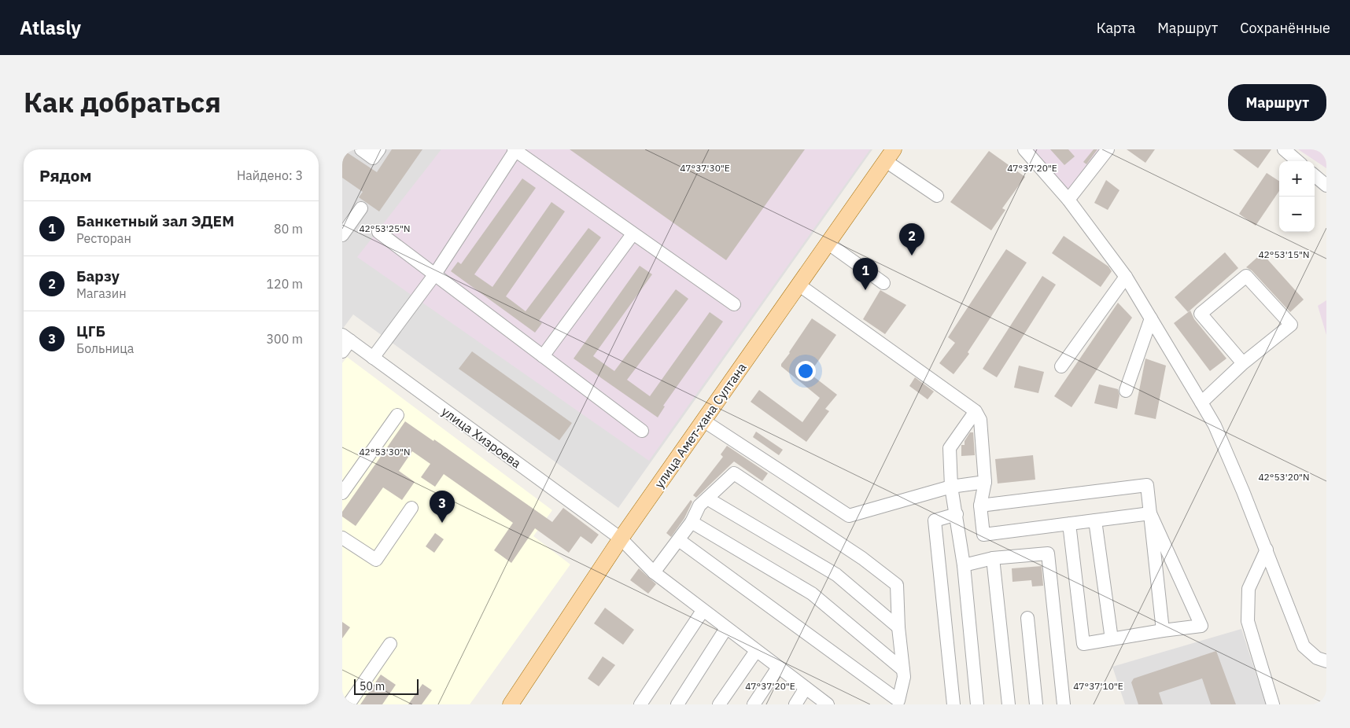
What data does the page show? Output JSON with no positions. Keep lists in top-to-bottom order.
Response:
{
  "streets": {
    "main road": ["улица Амет-хана Султана"],
    "street": ["улица Хизроева"]
  },
  "crossings": [
    ["улица Амет-хана Султана", "улица Хизроева"]
  ],
  "scale_bar": "50 m",
  "page": {
    "header": "Atlasly",
    "nav": ["Карта", "Маршрут", "Сохранённые"],
    "title": "Как добраться",
    "buttons": "Маршрут",
    "heading": ["Рядом", "Найдено: 3"],
    "map_buttons": ["+", "−"],
    "list": [
      {
        "mark": "1",
        "name": "Банкетный зал ЭДЕМ",
        "note": "Ресторан",
        "value": "80 m"
      },
      {
        "mark": "2",
        "name": "Барзу",
        "note": "Магазин",
        "value": "120 m"
      },
      {
        "mark": "3",
        "name": "ЦГБ",
        "note": "Больница",
        "value": "300 m"
      }
    ],
    "pins": ["2", "1", "3"],
    "scale": "50 m"
  },
  "coordinates": [
    "47°37'30\"E",
    "47°37'20\"E",
    "42°53'25\"N",
    "42°53'15\"N",
    "42°53'30\"N",
    "42°53'20\"N",
    "47°37'10\"E"
  ]
}
